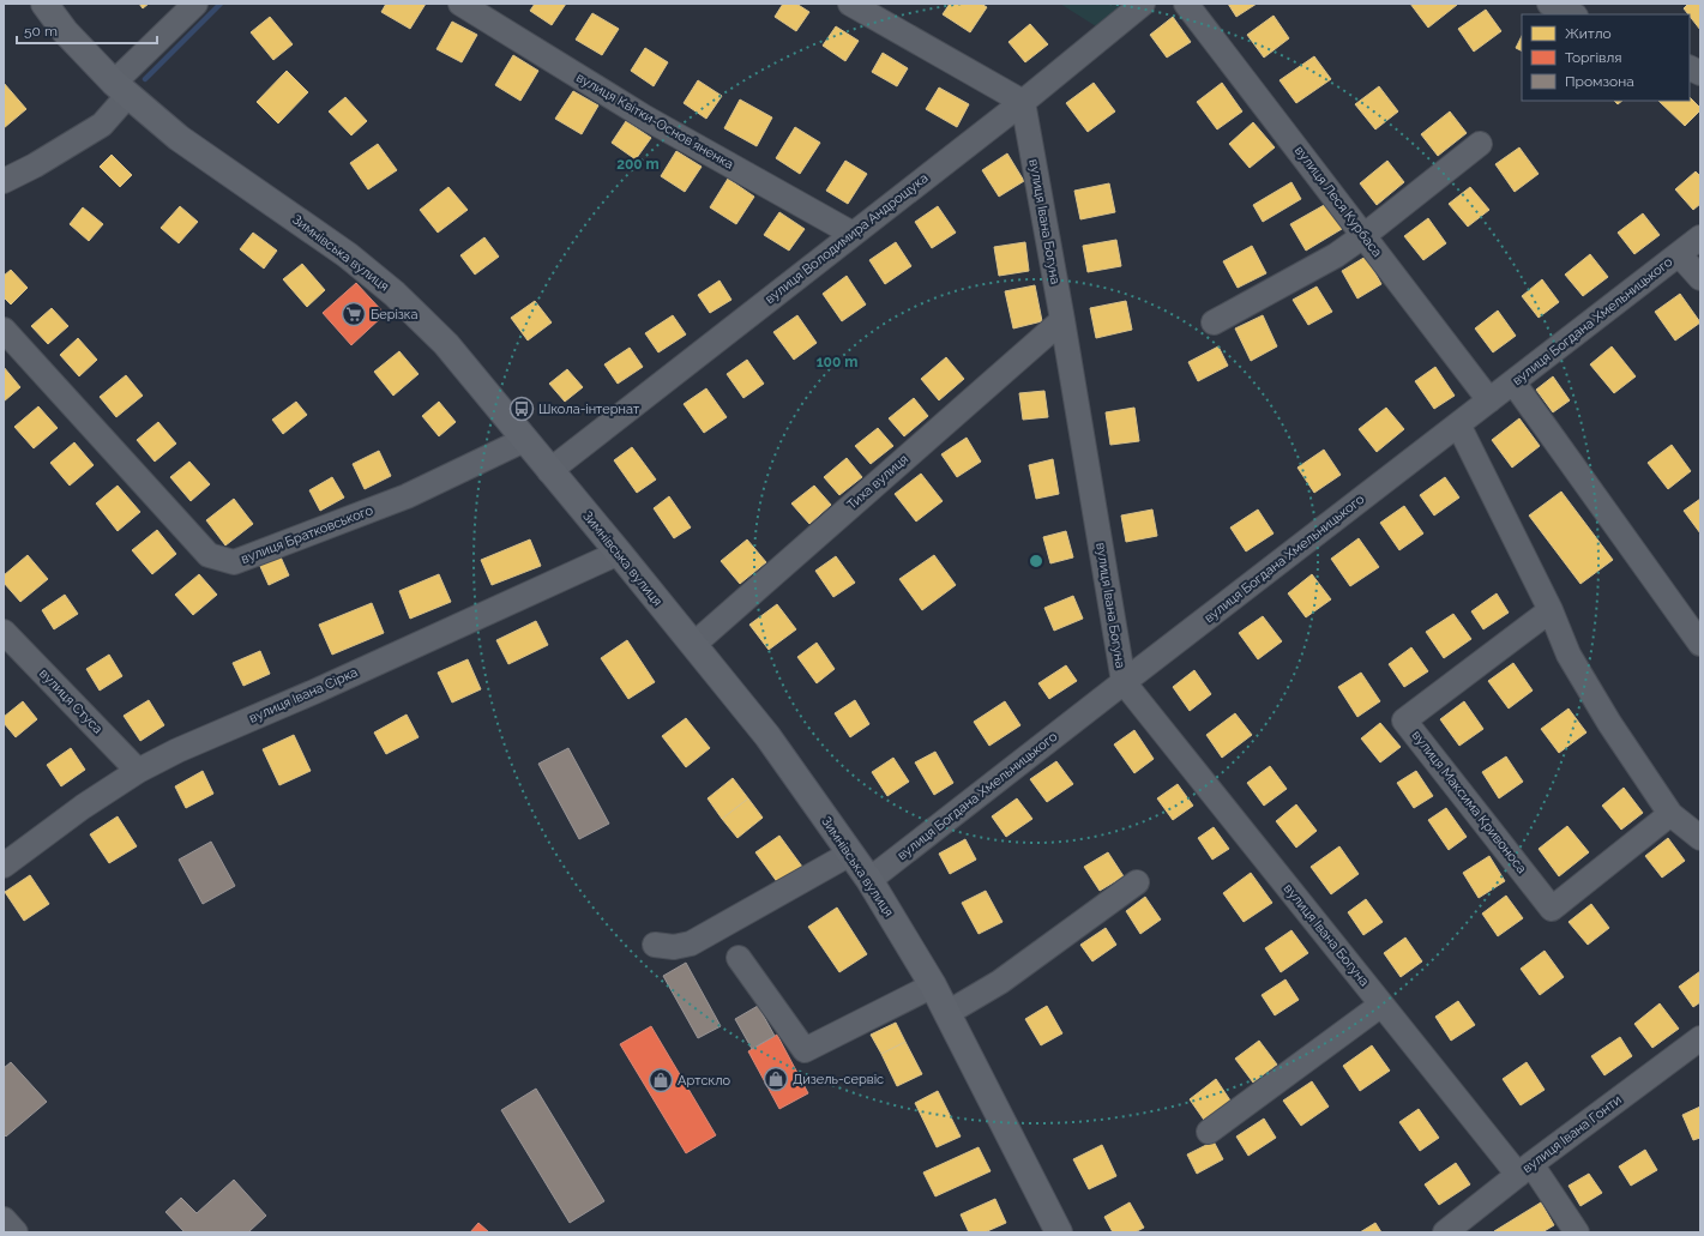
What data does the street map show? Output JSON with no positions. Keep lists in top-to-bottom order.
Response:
{
  "streets": {
    "main road": ["Зимнівська вулиця"],
    "street": [
      "вулиця Квітки-Основʼяненка",
      "вулиця Леся Курбаса",
      "вулиця Івана Богуна",
      "вулиця Володимира Андрощука",
      "вулиця Богдана Хмельницького",
      "Тиха вулиця",
      "вулиця Братковського",
      "вулиця Івана Сірка",
      "вулиця Стуса",
      "вулиця Максима Кривоноса",
      "вулиця Івана Гонти"
    ]
  },
  "crossings": [
    ["вулиця Квітки-Основʼяненка", "вулиця Володимира Андрощука"],
    ["вулиця Леся Курбаса", "вулиця Богдана Хмельницького"],
    ["вулиця Івана Богуна", "вулиця Володимира Андрощука"],
    ["вулиця Івана Богуна", "вулиця Богдана Хмельницького"],
    ["вулиця Івана Богуна", "Тиха вулиця"],
    ["вулиця Івана Богуна", "вулиця Івана Гонти"],
    ["вулиця Володимира Андрощука", "Зимнівська вулиця"],
    ["Зимнівська вулиця", "вулиця Богдана Хмельницького"],
    ["Зимнівська вулиця", "Тиха вулиця"],
    ["Зимнівська вулиця", "вулиця Братковського"],
    ["Зимнівська вулиця", "вулиця Івана Сірка"],
    ["вулиця Івана Сірка", "вулиця Стуса"]
  ],
  "places": {
    "supermarket": ["Берізка"],
    "bus stop": ["Школа-інтернат"],
    "shop": ["Дизель-сервіс", "Артскло"]
  },
  "legend": ["Житло", "Торгівля", "Промзона"],
  "scale_bar": "50 m",
  "rings": ["200 m", "100 m"]
}
